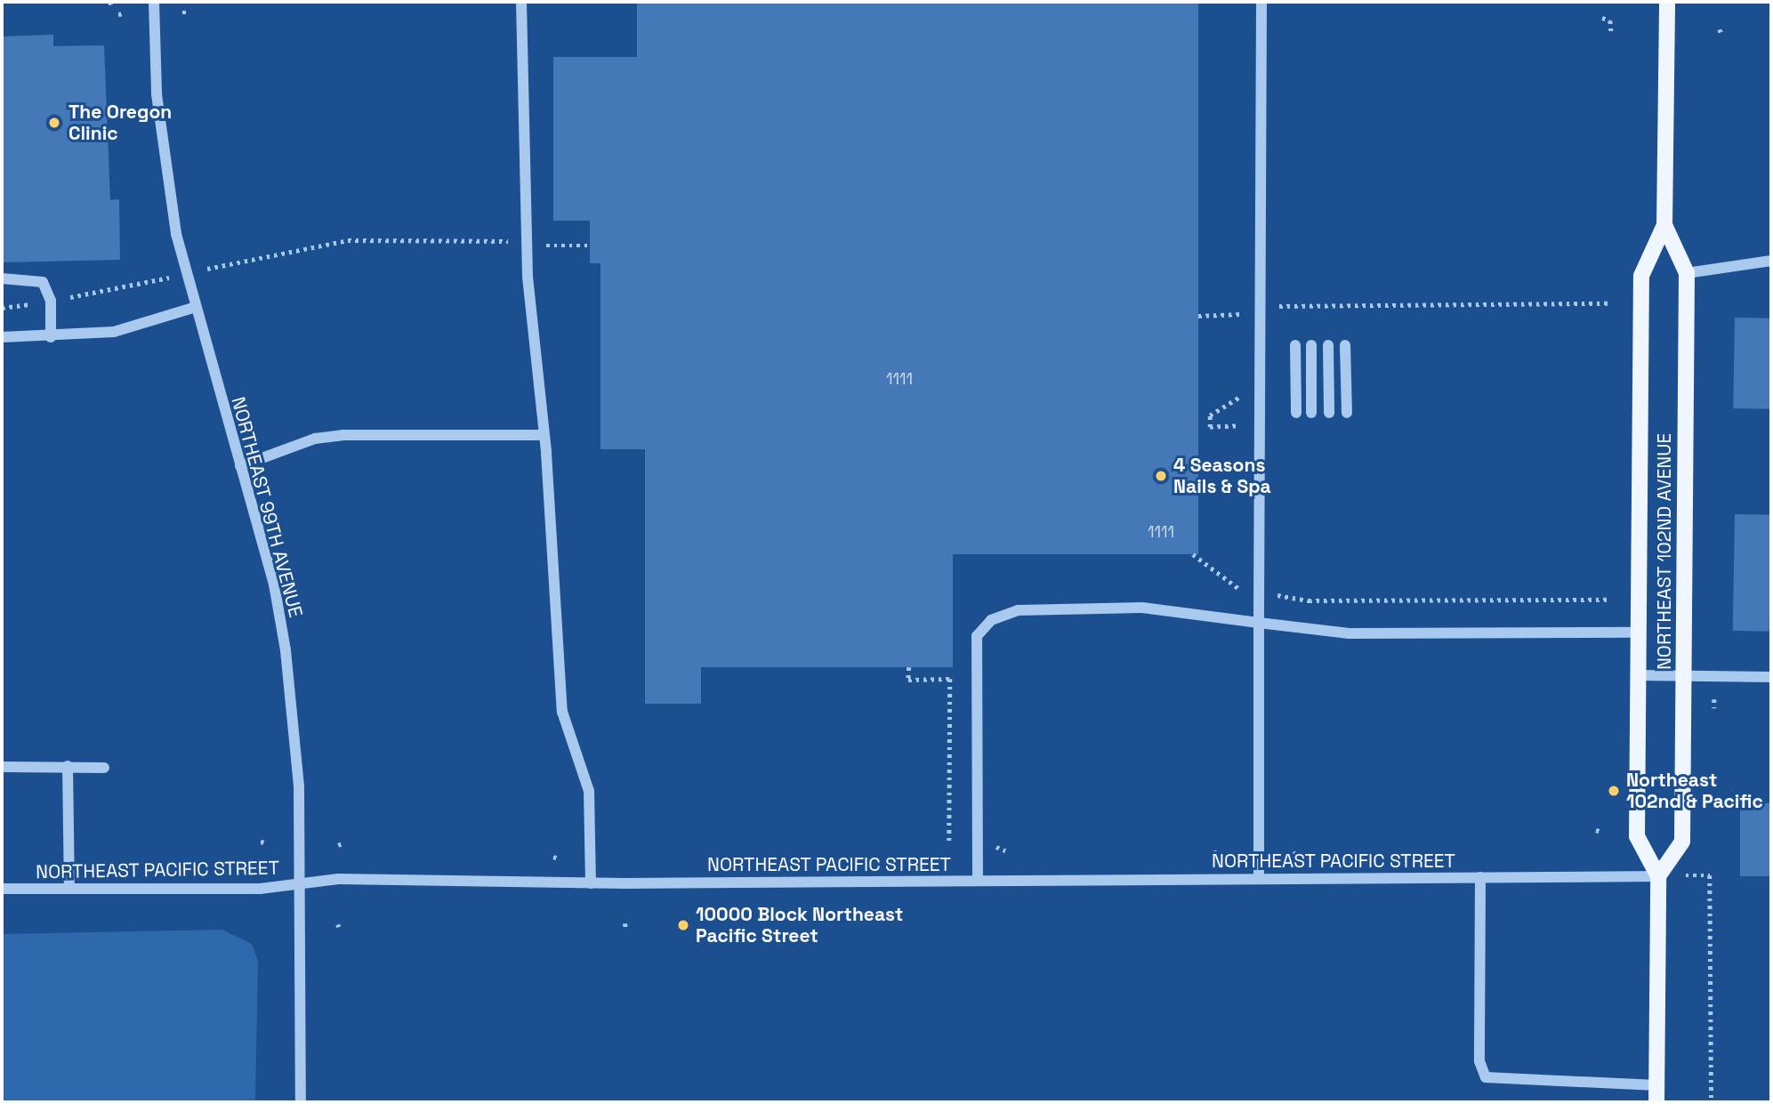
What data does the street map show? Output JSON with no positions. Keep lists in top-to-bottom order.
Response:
{
  "streets": {
    "main road": ["NORTHEAST 102ND AVENUE"],
    "street": ["NORTHEAST 99TH AVENUE", "NORTHEAST PACIFIC STREET"]
  },
  "crossings": [
    ["NORTHEAST 99TH AVENUE", "NORTHEAST PACIFIC STREET"],
    ["NORTHEAST 102ND AVENUE", "NORTHEAST PACIFIC STREET"]
  ],
  "places": [
    "The Oregon Clinic",
    "4 Seasons Nails & Spa",
    "Northeast 102nd & Pacific",
    "10000 Block Northeast Pacific Street"
  ],
  "house_numbers": ["1111", "1111"]
}
